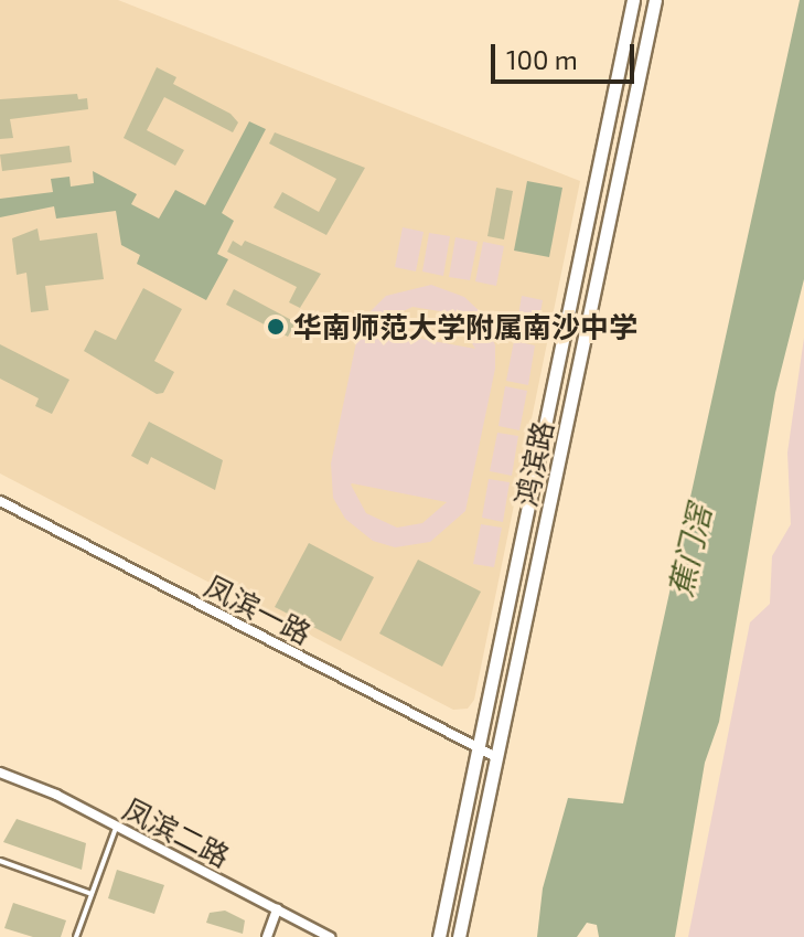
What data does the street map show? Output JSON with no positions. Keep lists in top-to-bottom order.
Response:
{
  "streets": {
    "street": ["鸿滨路", "凤滨一路", "凤滨二路"]
  },
  "crossings": [
    ["鸿滨路", "凤滨一路"]
  ],
  "water": ["蕉门滘"],
  "places": ["华南师范大学附属南沙中学"],
  "scale_bar": "100 m"
}
